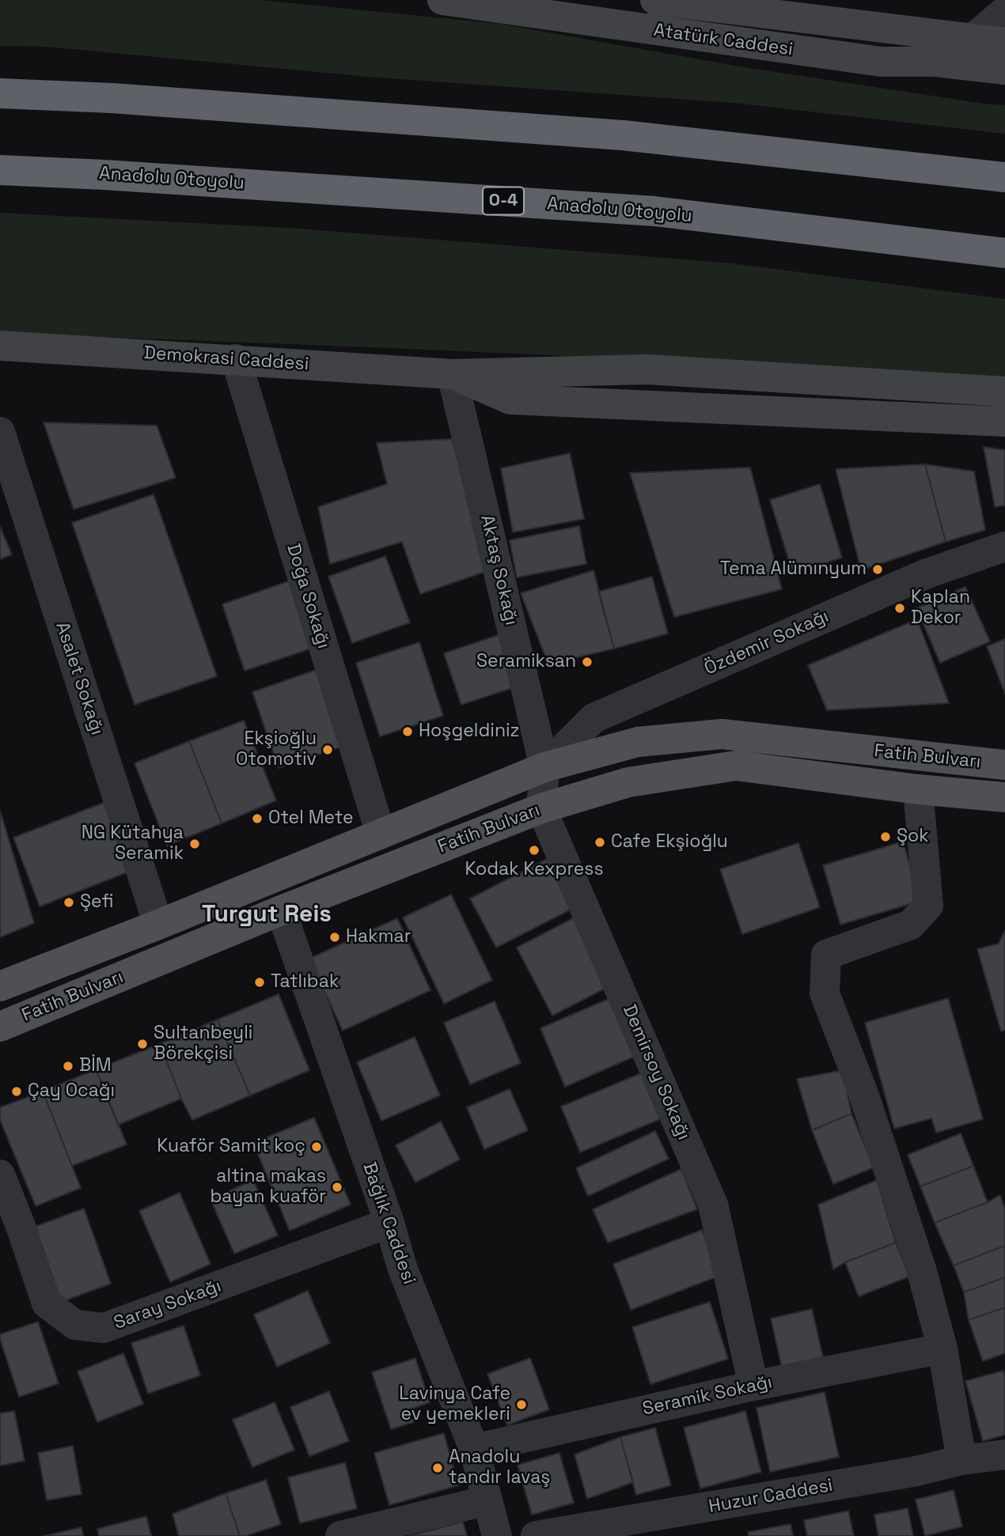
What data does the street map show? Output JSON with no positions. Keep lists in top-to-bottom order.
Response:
{
  "streets": {
    "highway": ["Anadolu Otoyolu", "O-4"],
    "main road": ["Fatih Bulvarı"],
    "street": [
      "Atatürk Caddesi",
      "Demokrasi Caddesi",
      "Aktaş Sokağı",
      "Doğa Sokağı",
      "Özdemir Sokağı",
      "Asalet Sokağı",
      "Demirsoy Sokağı",
      "Bağlık Caddesi",
      "Saray Sokağı",
      "Seramik Sokağı",
      "Huzur Caddesi"
    ]
  },
  "crossings": [
    ["Demokrasi Caddesi", "Aktaş Sokağı"],
    ["Demokrasi Caddesi", "Doğa Sokağı"],
    ["Aktaş Sokağı", "Özdemir Sokağı"],
    ["Aktaş Sokağı", "Fatih Bulvarı"],
    ["Aktaş Sokağı", "Demirsoy Sokağı"],
    ["Doğa Sokağı", "Fatih Bulvarı"],
    ["Özdemir Sokağı", "Fatih Bulvarı"],
    ["Özdemir Sokağı", "Demirsoy Sokağı"],
    ["Asalet Sokağı", "Fatih Bulvarı"],
    ["Fatih Bulvarı", "Demirsoy Sokağı"],
    ["Fatih Bulvarı", "Bağlık Caddesi"],
    ["Demirsoy Sokağı", "Seramik Sokağı"],
    ["Bağlık Caddesi", "Saray Sokağı"],
    ["Bağlık Caddesi", "Seramik Sokağı"]
  ],
  "districts": ["Turgut Reis"],
  "places": [
    "Tema Alümınyum",
    "Kaplan Dekor",
    "Seramiksan",
    "Hoşgeldiniz",
    "Ekşioğlu Otomotiv",
    "Otel Mete",
    "Şok",
    "Cafe Ekşioğlu",
    "NG Kütahya Seramik",
    "Kodak Kexpress",
    "Şefi",
    "Hakmar",
    "Tatlıbak",
    "Sultanbeyli Börekçisi",
    "BİM",
    "Çay Ocağı",
    "Kuaför Samit koç",
    "altina makas bayan kuaför",
    "Lavinya Cafe ev yemekleri",
    "Anadolu tandır lavaş"
  ]
}
